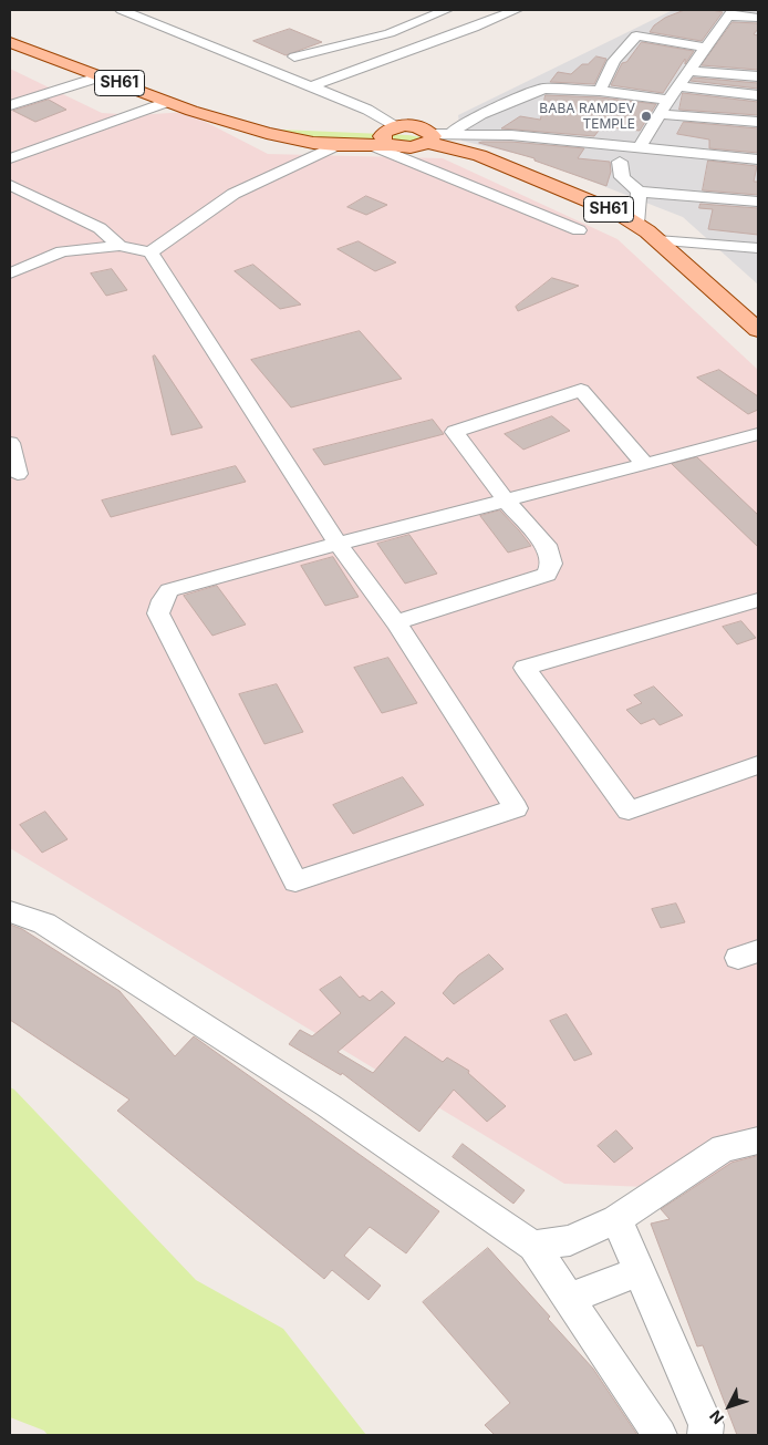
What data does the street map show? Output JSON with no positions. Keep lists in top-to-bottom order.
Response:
{
  "streets": {
    "main road": ["SH61"]
  },
  "places": ["BABA RAMDEV TEMPLE"],
  "north": "bottom left"
}
